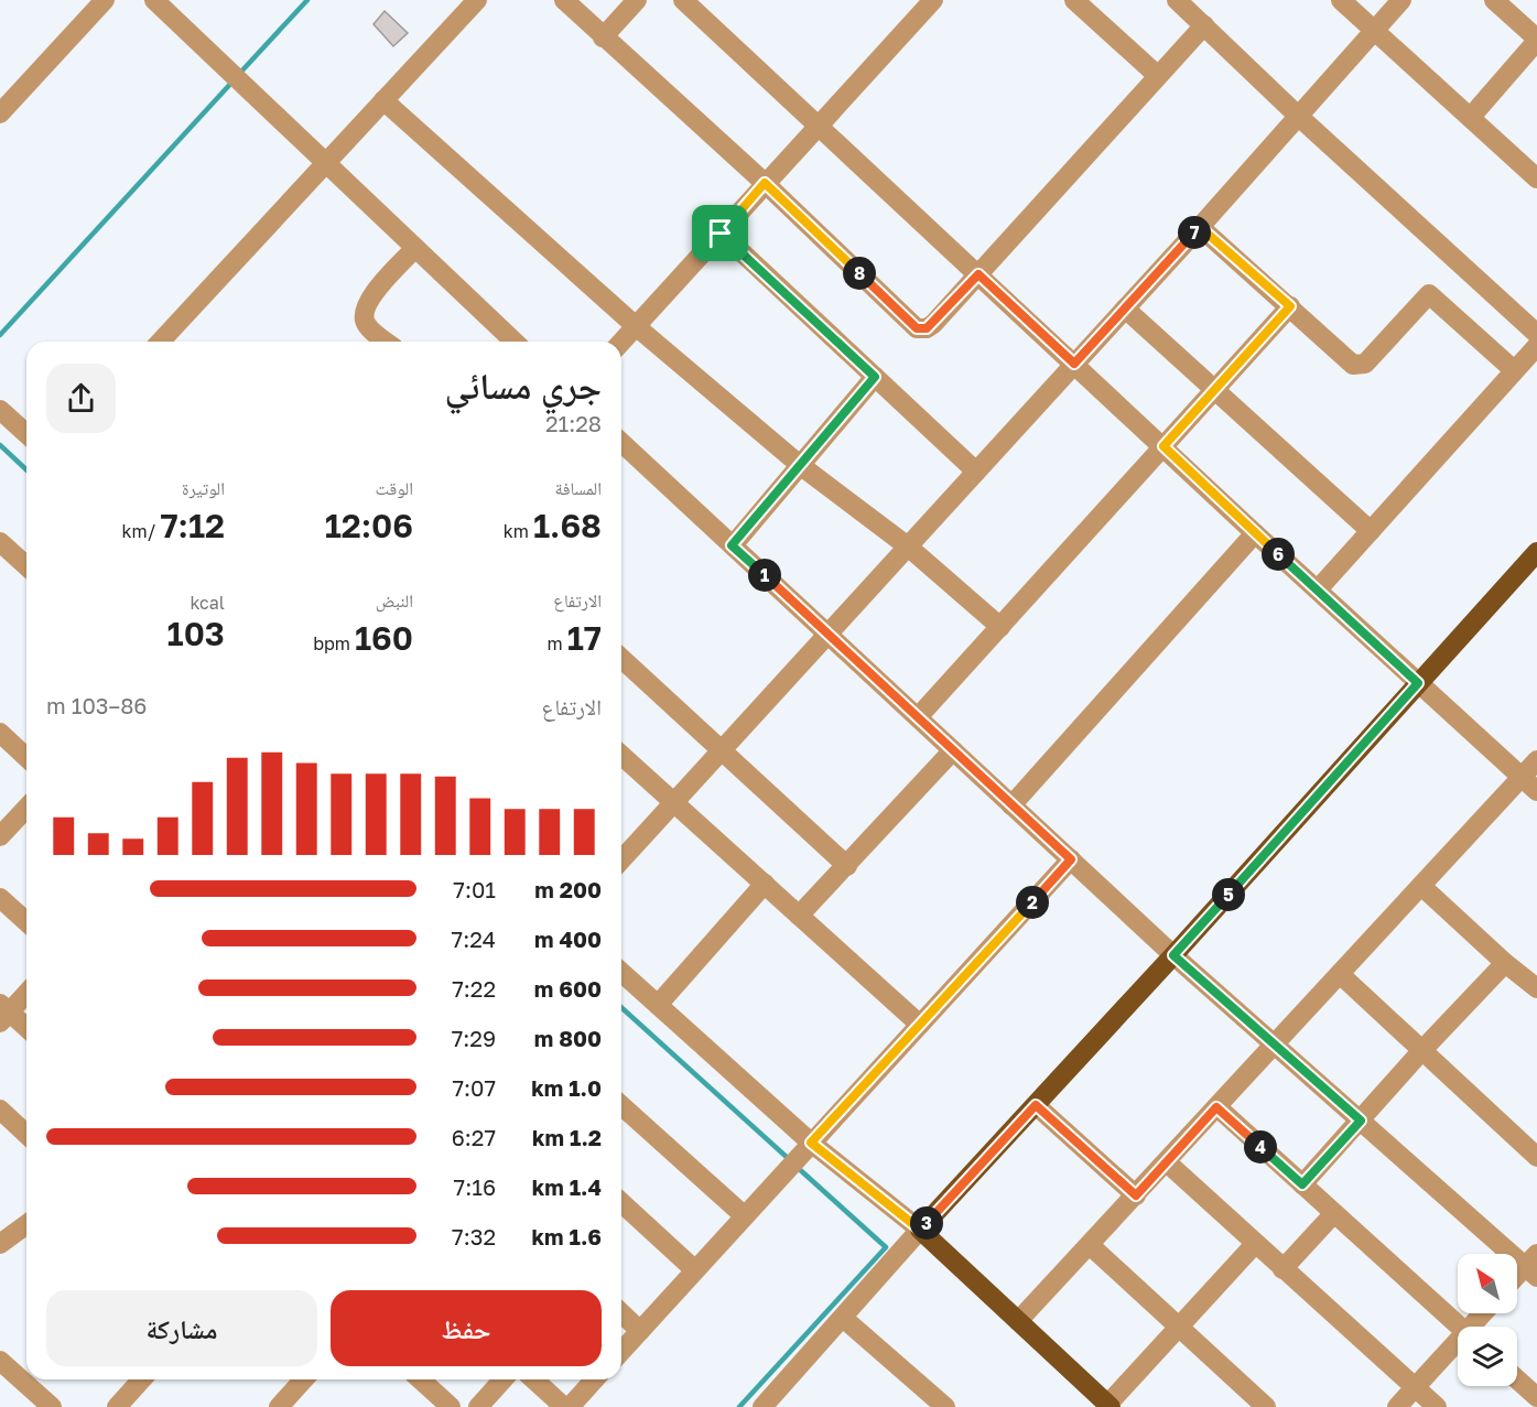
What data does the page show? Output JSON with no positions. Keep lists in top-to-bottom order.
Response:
{
  "north": "top left",
  "page": {
    "pins": [
      "7",
      "8",
      "6",
      "1",
      "5",
      "2",
      "4",
      "3"
    ],
    "heading": ["جري مسائي", "21:28"],
    "stats": [
      ["المسافة", "1.68 km"],
      ["الوقت", "12:06"],
      ["الوتيرة", "7:12 /km"],
      ["الارتفاع", "17 m"],
      ["النبض", "160 bpm"],
      ["kcal", "103"]
    ],
    "chart": ["الارتفاع", "86–103 m"],
    "list": [
      {
        "name": "200 m",
        "note": "7:01"
      },
      {
        "name": "400 m",
        "note": "7:24"
      },
      {
        "name": "600 m",
        "note": "7:22"
      },
      {
        "name": "800 m",
        "note": "7:29"
      },
      {
        "name": "1.0 km",
        "note": "7:07"
      },
      {
        "name": "1.2 km",
        "note": "6:27"
      },
      {
        "name": "1.4 km",
        "note": "7:16"
      },
      {
        "name": "1.6 km",
        "note": "7:32"
      }
    ],
    "buttons": ["حفظ", "مشاركة"]
  }
}
